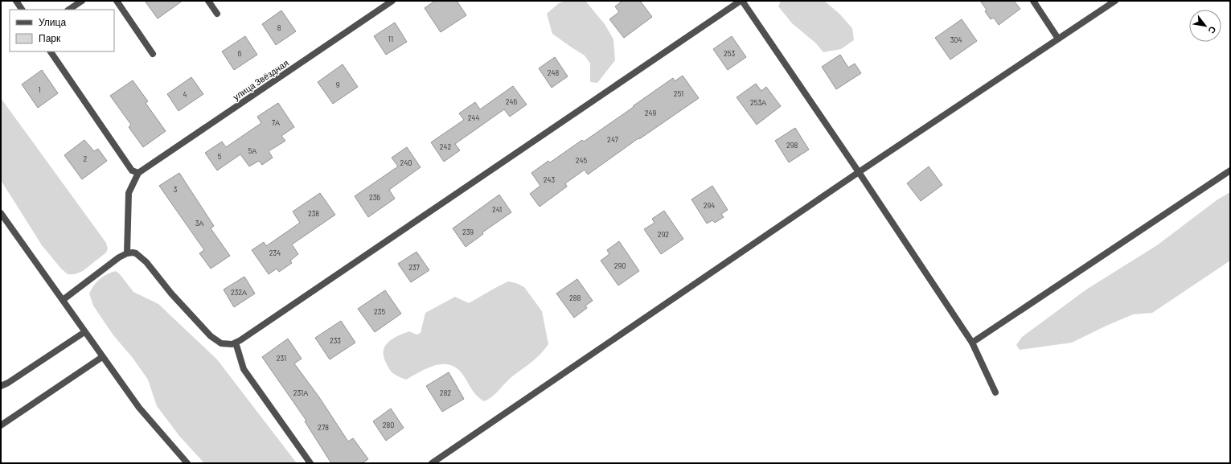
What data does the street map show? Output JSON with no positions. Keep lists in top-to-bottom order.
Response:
{
  "streets": {
    "street": ["улица Звёздная"]
  },
  "house_numbers": [
    "8",
    "11",
    "304",
    "6",
    "253",
    "248",
    "9",
    "1",
    "251",
    "4",
    "246",
    "253А",
    "249",
    "244",
    "7А",
    "247",
    "298",
    "242",
    "5А",
    "5",
    "2",
    "245",
    "240",
    "243",
    "3",
    "236",
    "294",
    "241",
    "238",
    "3А",
    "239",
    "292",
    "234",
    "290",
    "237",
    "232А",
    "288",
    "235",
    "233",
    "231",
    "231А",
    "282",
    "280",
    "278"
  ],
  "legend": ["Улица", "Парк"],
  "north": "bottom right"
}
